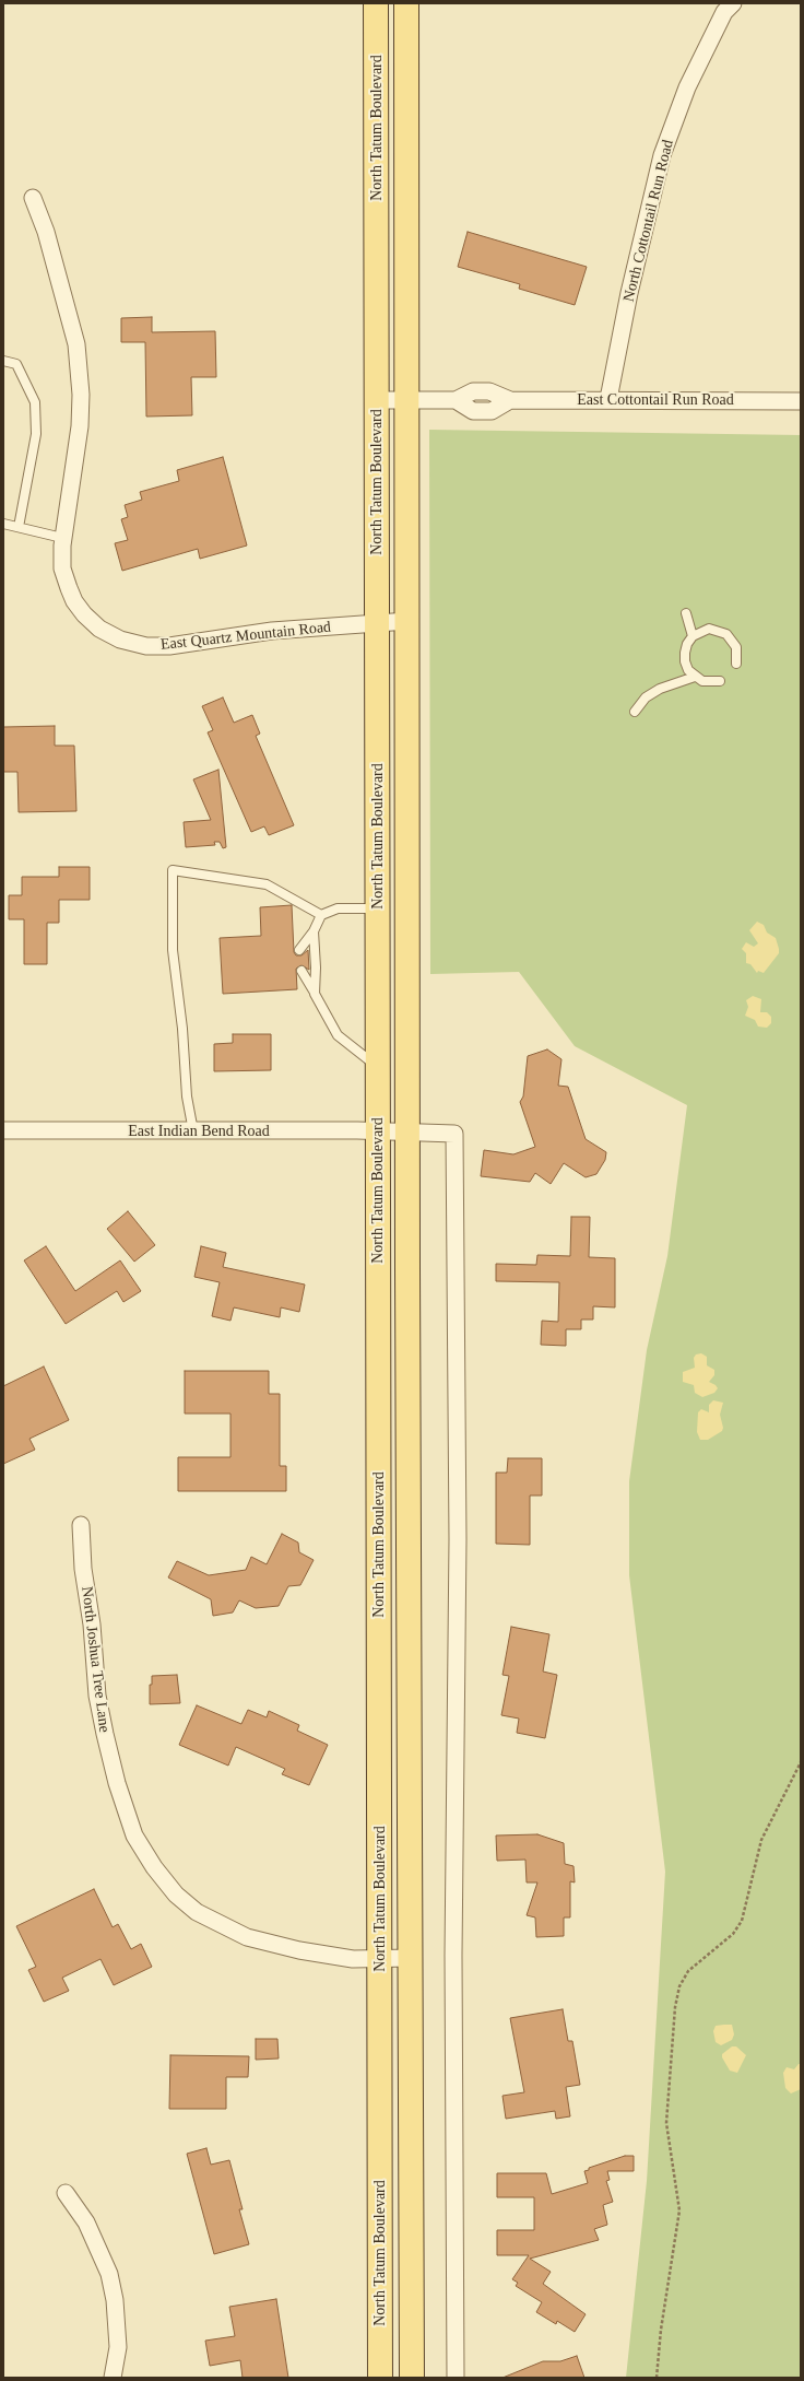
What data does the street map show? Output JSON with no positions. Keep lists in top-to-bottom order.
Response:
{
  "streets": {
    "main road": ["North Tatum Boulevard"],
    "street": [
      "North Cottontail Run Road",
      "East Cottontail Run Road",
      "East Quartz Mountain Road",
      "East Indian Bend Road",
      "North Joshua Tree Lane"
    ]
  },
  "crossings": [
    ["North Tatum Boulevard", "East Cottontail Run Road"],
    ["North Tatum Boulevard", "East Quartz Mountain Road"],
    ["North Tatum Boulevard", "East Indian Bend Road"],
    ["North Tatum Boulevard", "North Joshua Tree Lane"],
    ["North Cottontail Run Road", "East Cottontail Run Road"]
  ]
}
